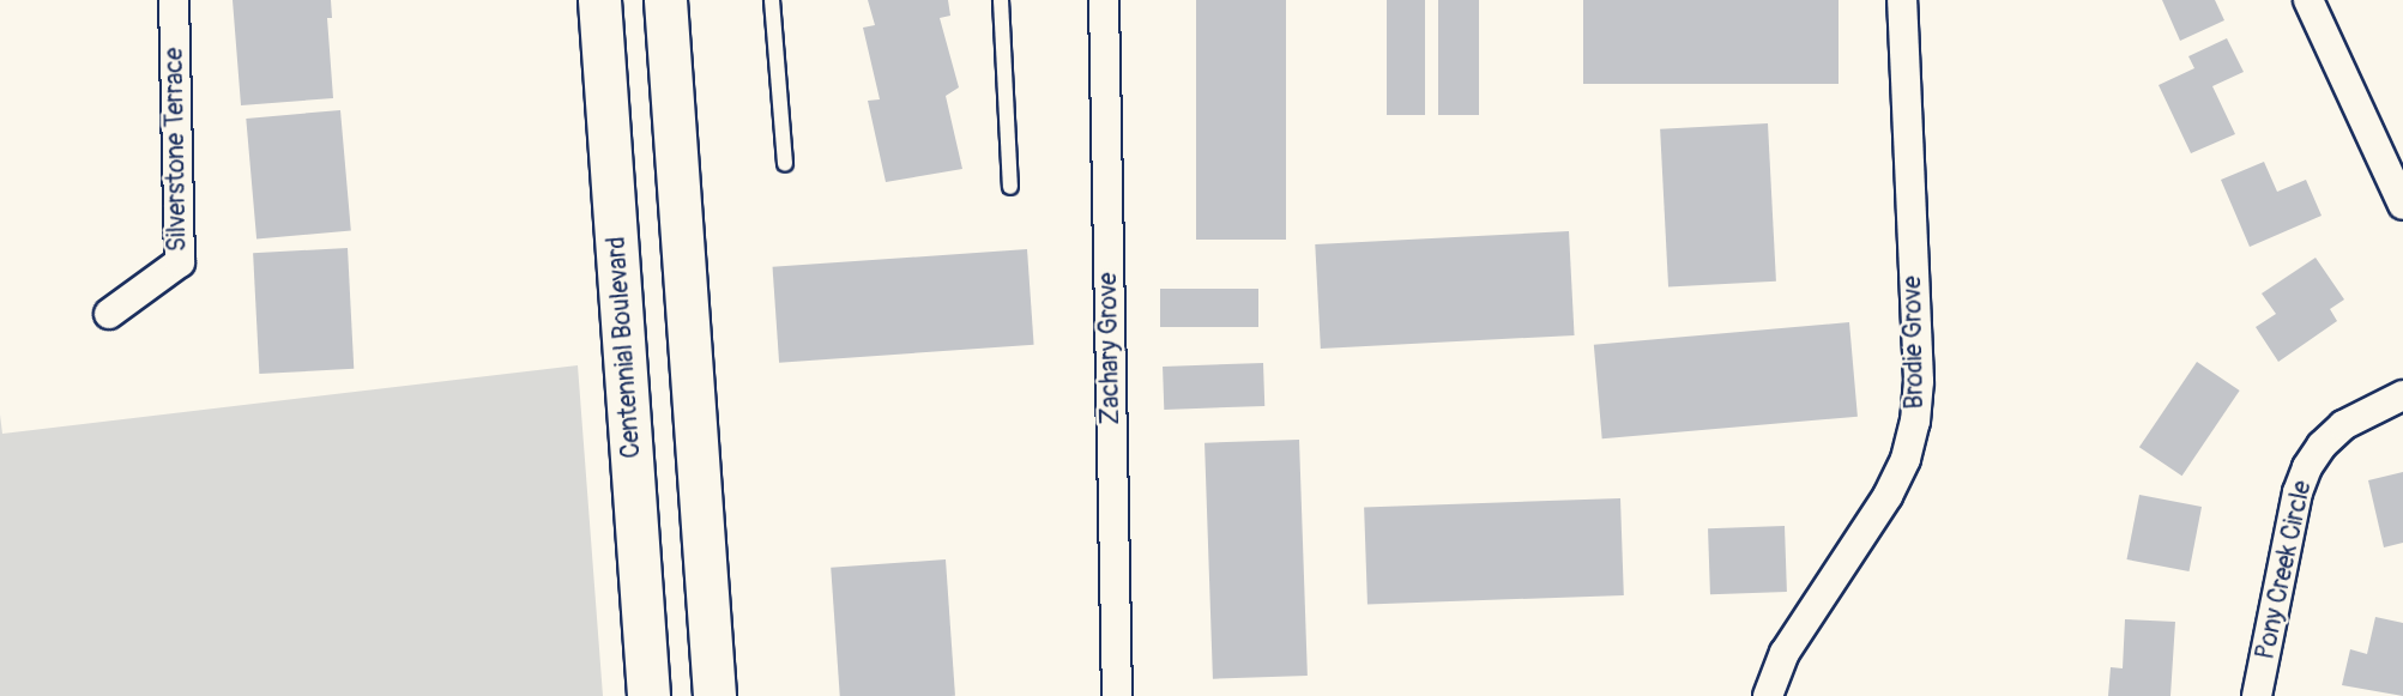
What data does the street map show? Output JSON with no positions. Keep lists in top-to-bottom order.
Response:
{
  "streets": {
    "main road": ["Centennial Boulevard"],
    "street": [
      "Silverstone Terrace",
      "Brodie Grove",
      "Zachary Grove",
      "Pony Creek Circle"
    ]
  }
}
